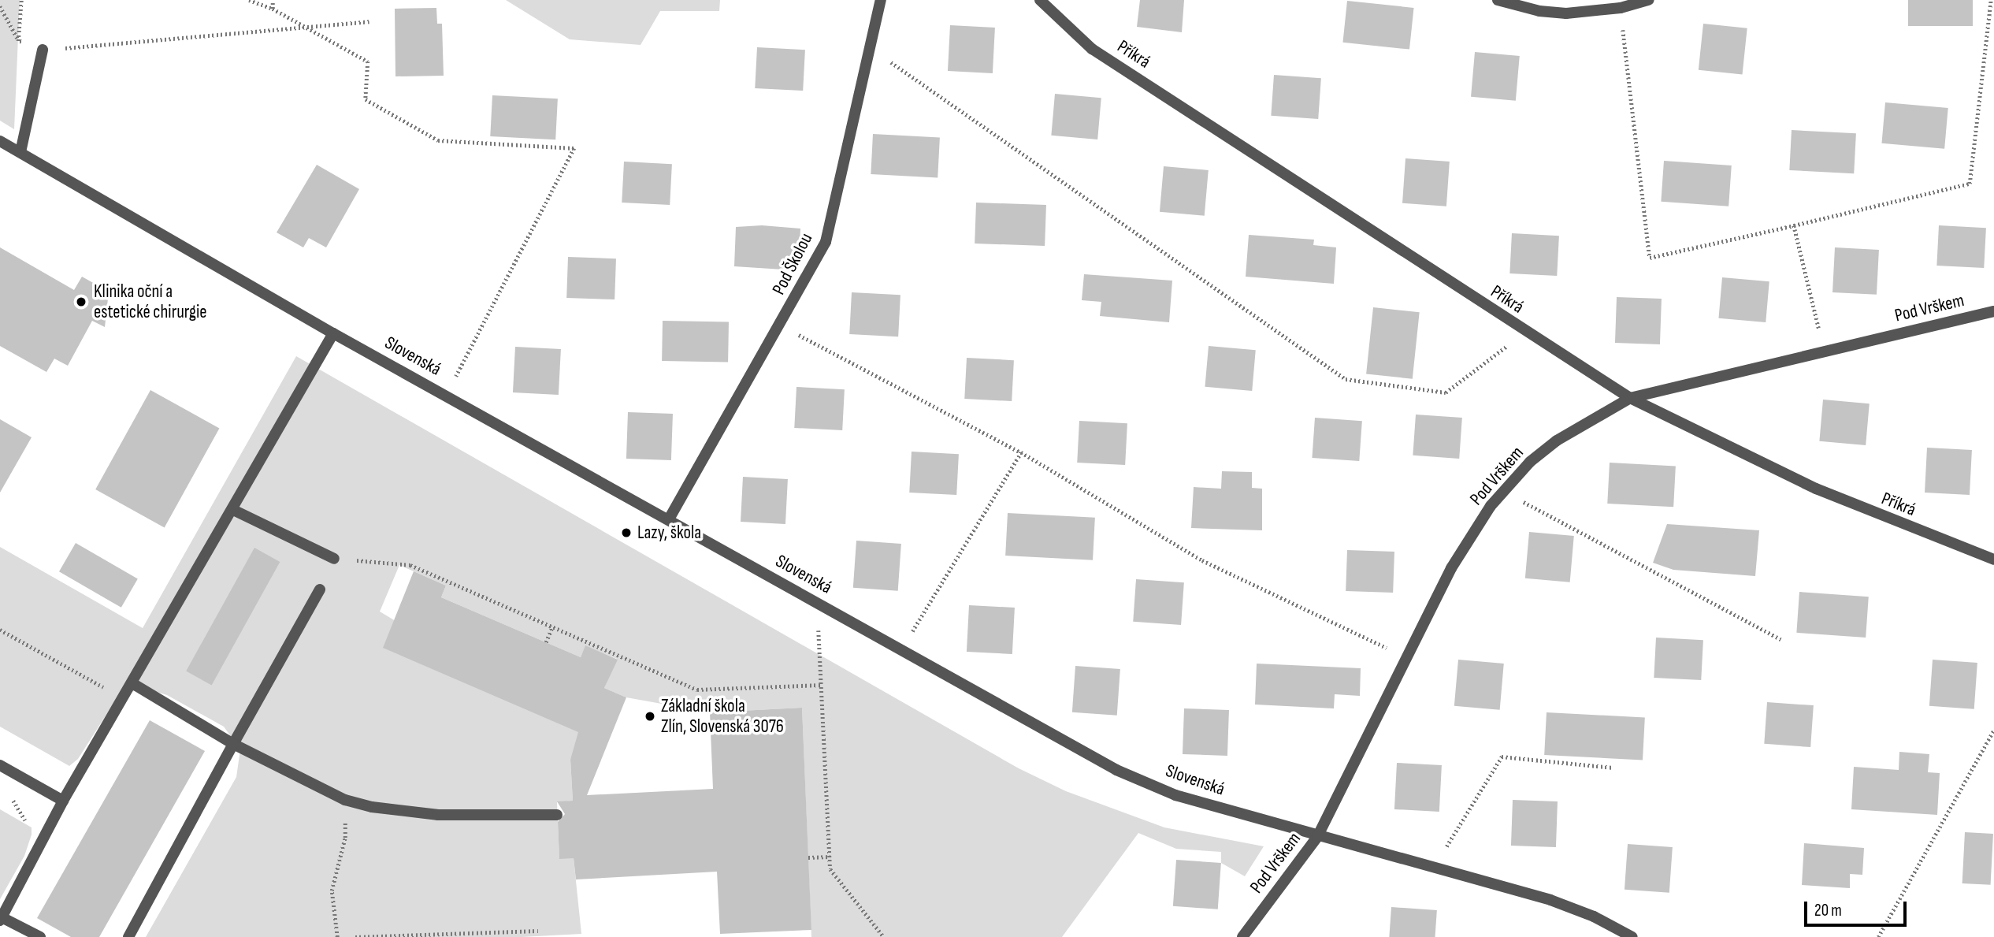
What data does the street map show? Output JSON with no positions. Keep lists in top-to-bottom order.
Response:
{
  "streets": {
    "street": [
      "Příkrá",
      "Pod Školou",
      "Pod Vrškem",
      "Slovenská"
    ]
  },
  "crossings": [
    ["Příkrá", "Pod Vrškem"],
    ["Pod Školou", "Slovenská"],
    ["Pod Vrškem", "Slovenská"]
  ],
  "places": ["Klinika oční a estetické chirurgie", "Lazy, škola", "Základní škola Zlín, Slovenská 3076"],
  "scale_bar": "20 m"
}
